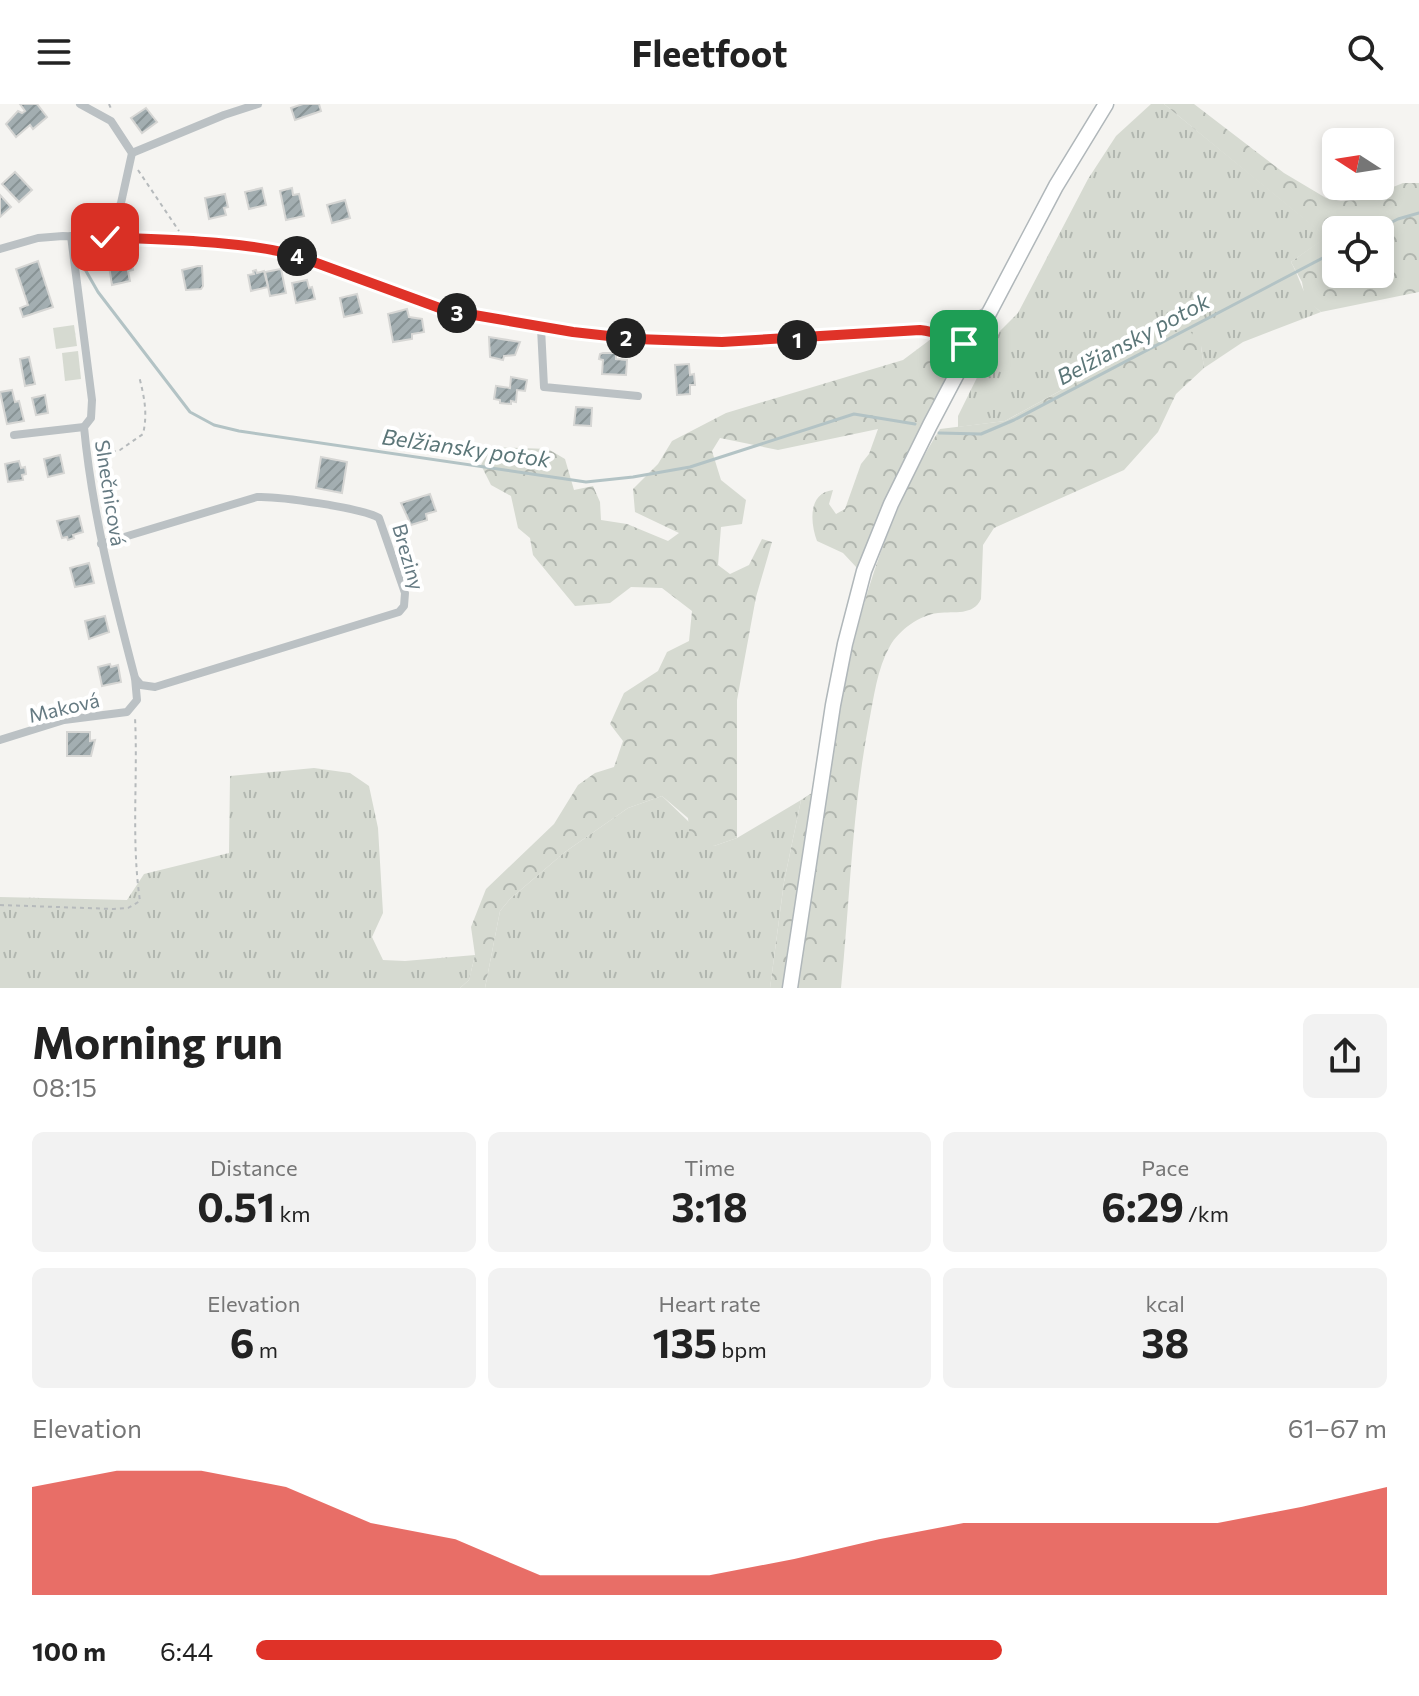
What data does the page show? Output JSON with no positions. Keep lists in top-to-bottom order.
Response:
{
  "streets": {
    "street": ["Slnečnicová", "Breziny", "Maková"]
  },
  "crossings": [
    ["Slnečnicová", "Breziny"],
    ["Slnečnicová", "Maková"]
  ],
  "water": ["Belžiansky potok"],
  "north": "left",
  "page": {
    "header": "Fleetfoot",
    "pins": [
      "4",
      "3",
      "2",
      "1"
    ],
    "heading": ["Morning run", "08:15"],
    "stats": [
      ["Distance", "0.51 km"],
      ["Time", "3:18"],
      ["Pace", "6:29 /km"],
      ["Elevation", "6 m"],
      ["Heart rate", "135 bpm"],
      ["kcal", "38"]
    ],
    "chart": ["Elevation", "61–67 m"],
    "list": [
      {
        "name": "100 m",
        "note": "6:44"
      }
    ]
  }
}
